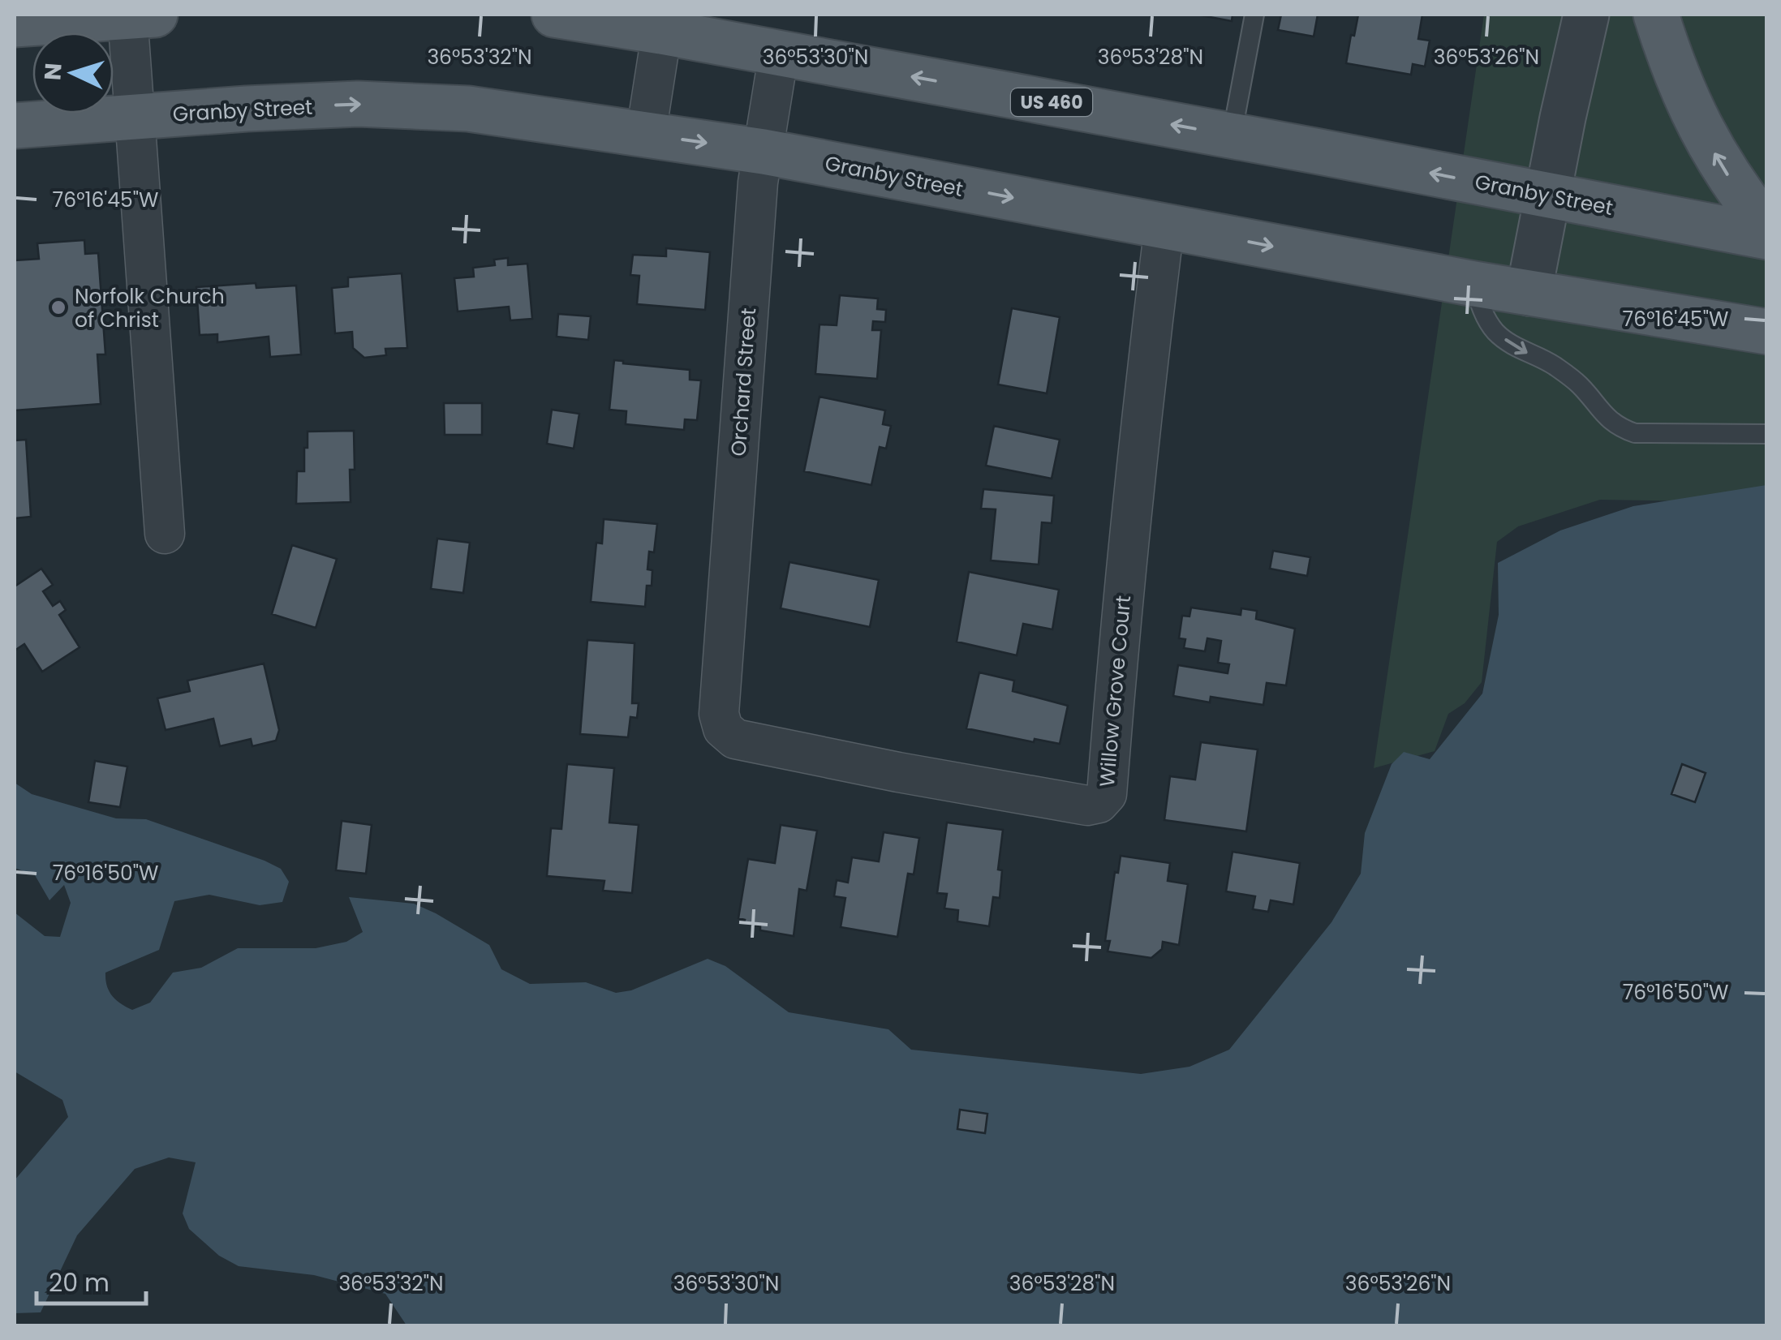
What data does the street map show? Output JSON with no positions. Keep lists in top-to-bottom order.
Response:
{
  "streets": {
    "main road": ["US 460", "Granby Street"],
    "street": ["Orchard Street", "Willow Grove Court"]
  },
  "crossings": [
    ["Granby Street", "Orchard Street"],
    ["Granby Street", "Willow Grove Court"],
    ["Orchard Street", "Willow Grove Court"]
  ],
  "places": ["Norfolk Church of Christ"],
  "scale_bar": "20 m",
  "north": "left",
  "coordinates": [
    "36°53'32\"N",
    "36°53'30\"N",
    "36°53'28\"N",
    "36°53'26\"N",
    "76°16'45\"W",
    "76°16'50\"W"
  ]
}
